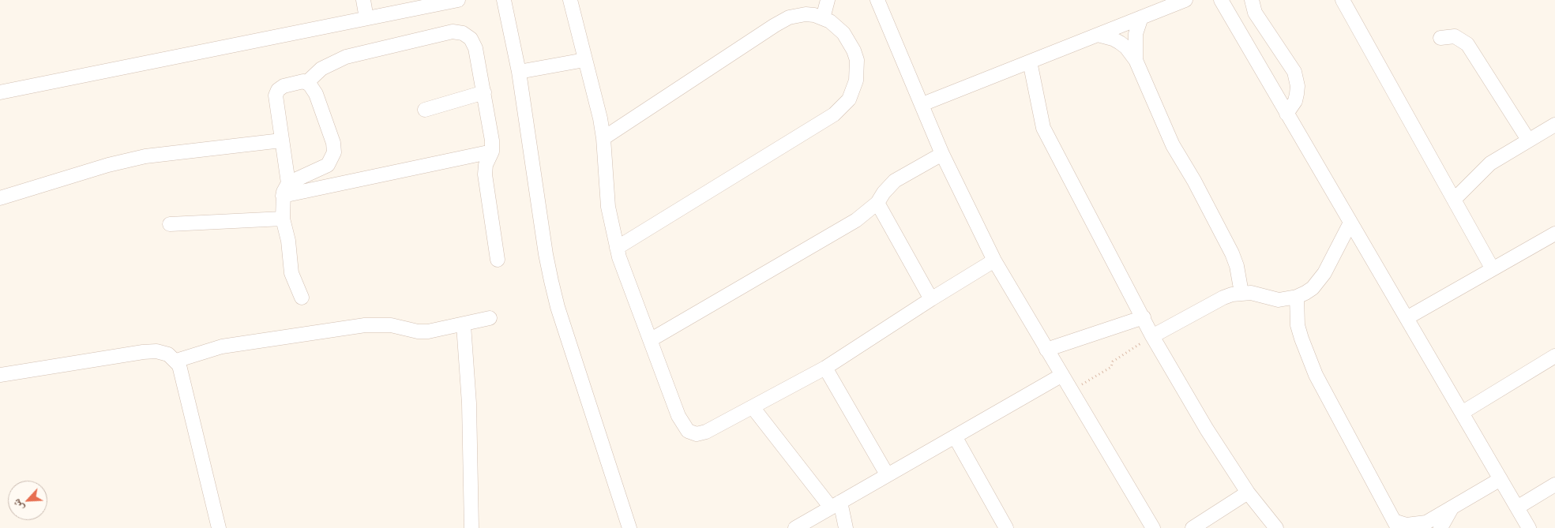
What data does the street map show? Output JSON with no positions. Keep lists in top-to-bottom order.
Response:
{
  "north": "bottom left"
}
